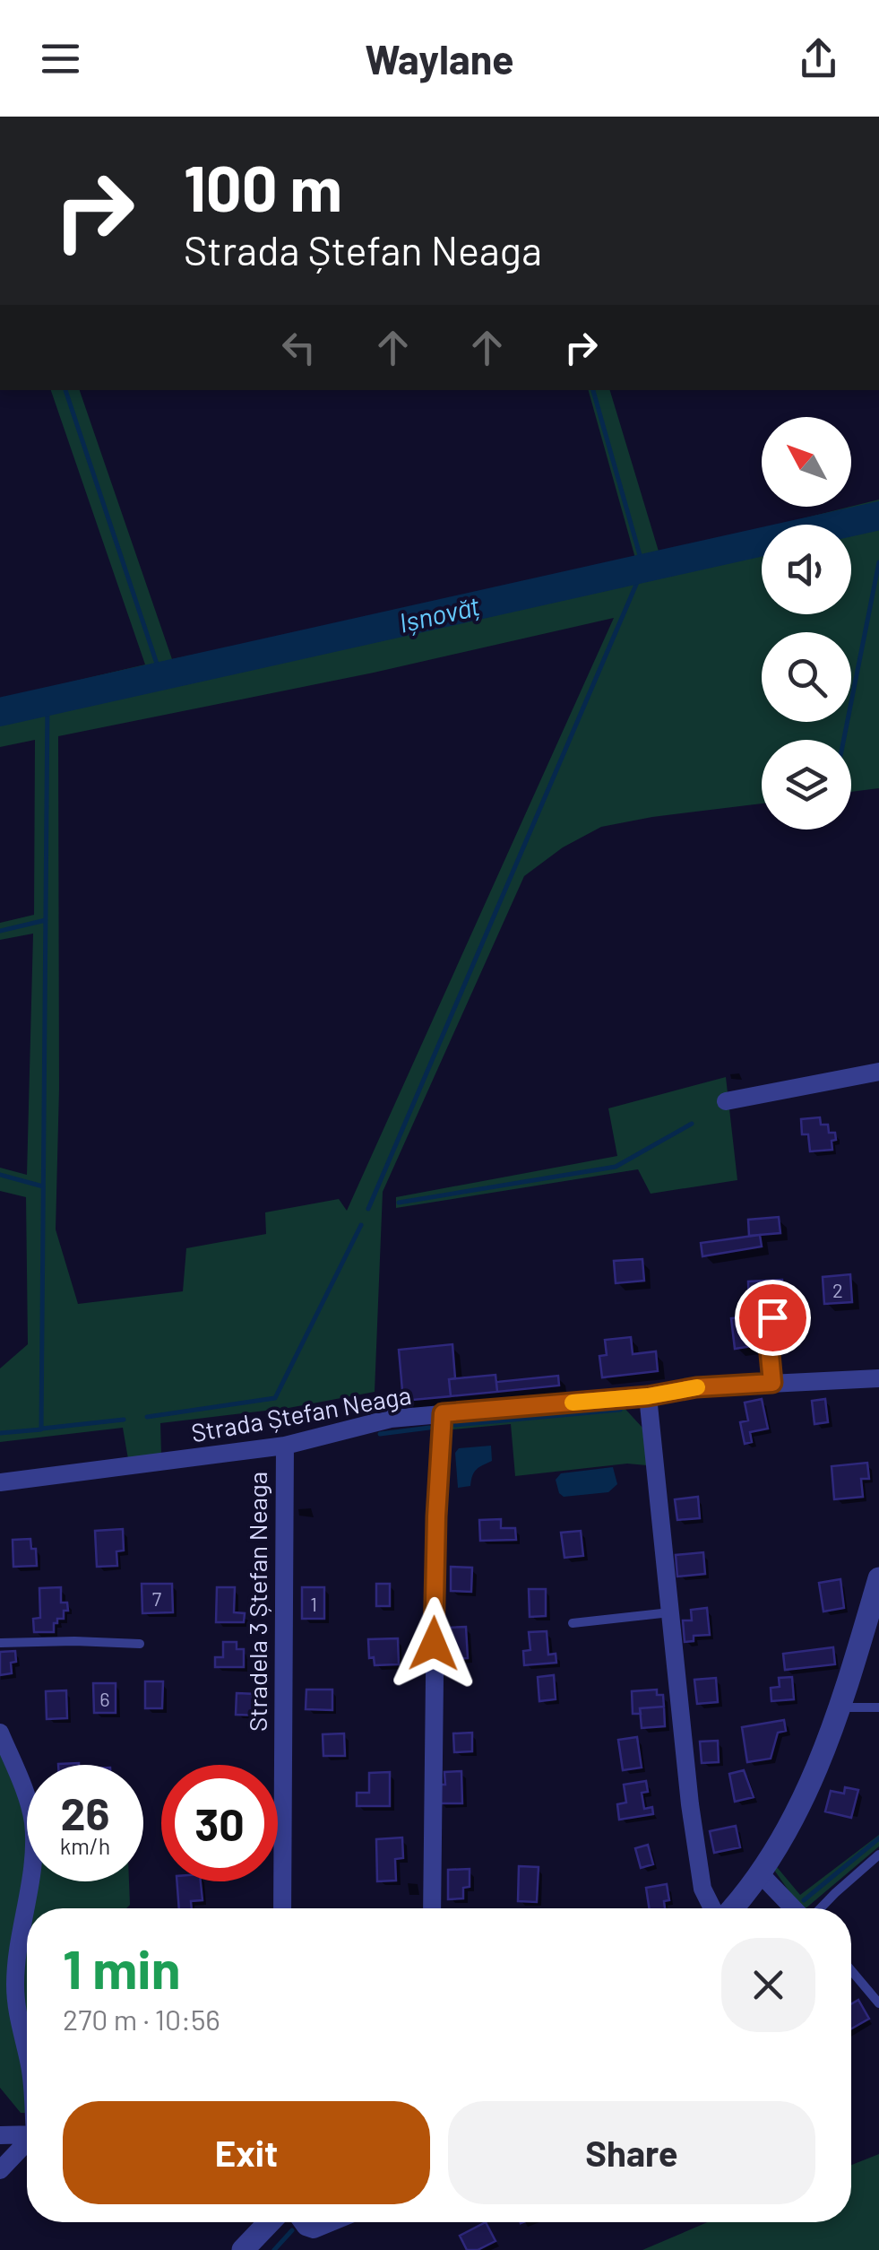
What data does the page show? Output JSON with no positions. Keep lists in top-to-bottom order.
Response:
{
  "streets": {
    "street": ["Strada Ștefan Neaga", "Stradela 3 Ștefan Neaga"]
  },
  "crossings": [
    ["Strada Ștefan Neaga", "Stradela 3 Ștefan Neaga"]
  ],
  "water": ["Ișnovăț"],
  "house_numbers": [
    "2",
    "7",
    "1",
    "6"
  ],
  "north": "top left",
  "page": {
    "header": "Waylane",
    "turn": ["100 m", "Strada Ștefan Neaga"],
    "speed": "26 km/h",
    "limit": "30",
    "heading": ["1 min", "270 m · 10:56"],
    "buttons": ["Exit", "Share"]
  }
}
